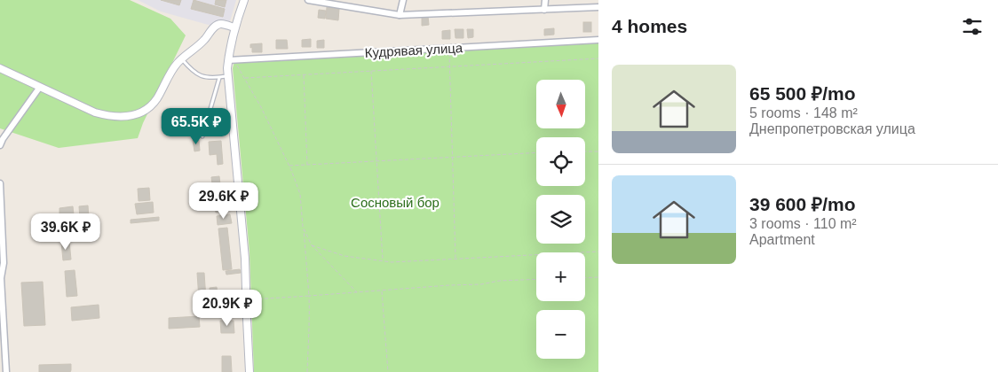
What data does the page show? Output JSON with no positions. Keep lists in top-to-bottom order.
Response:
{
  "streets": {
    "street": ["Кудрявая улица"]
  },
  "parks": ["Сосновый бор"],
  "north": "bottom",
  "page": {
    "heading": "4 homes",
    "list": [
      {
        "name": "65 500 ₽/mo",
        "note": "5 rooms · 148 m² · Днепропетровская улица"
      },
      {
        "name": "39 600 ₽/mo",
        "note": "3 rooms · 110 m² · Apartment"
      }
    ],
    "map_buttons": ["+", "−"],
    "price": [
      "65.5K ₽",
      "29.6K ₽",
      "39.6K ₽",
      "20.9K ₽"
    ]
  }
}
